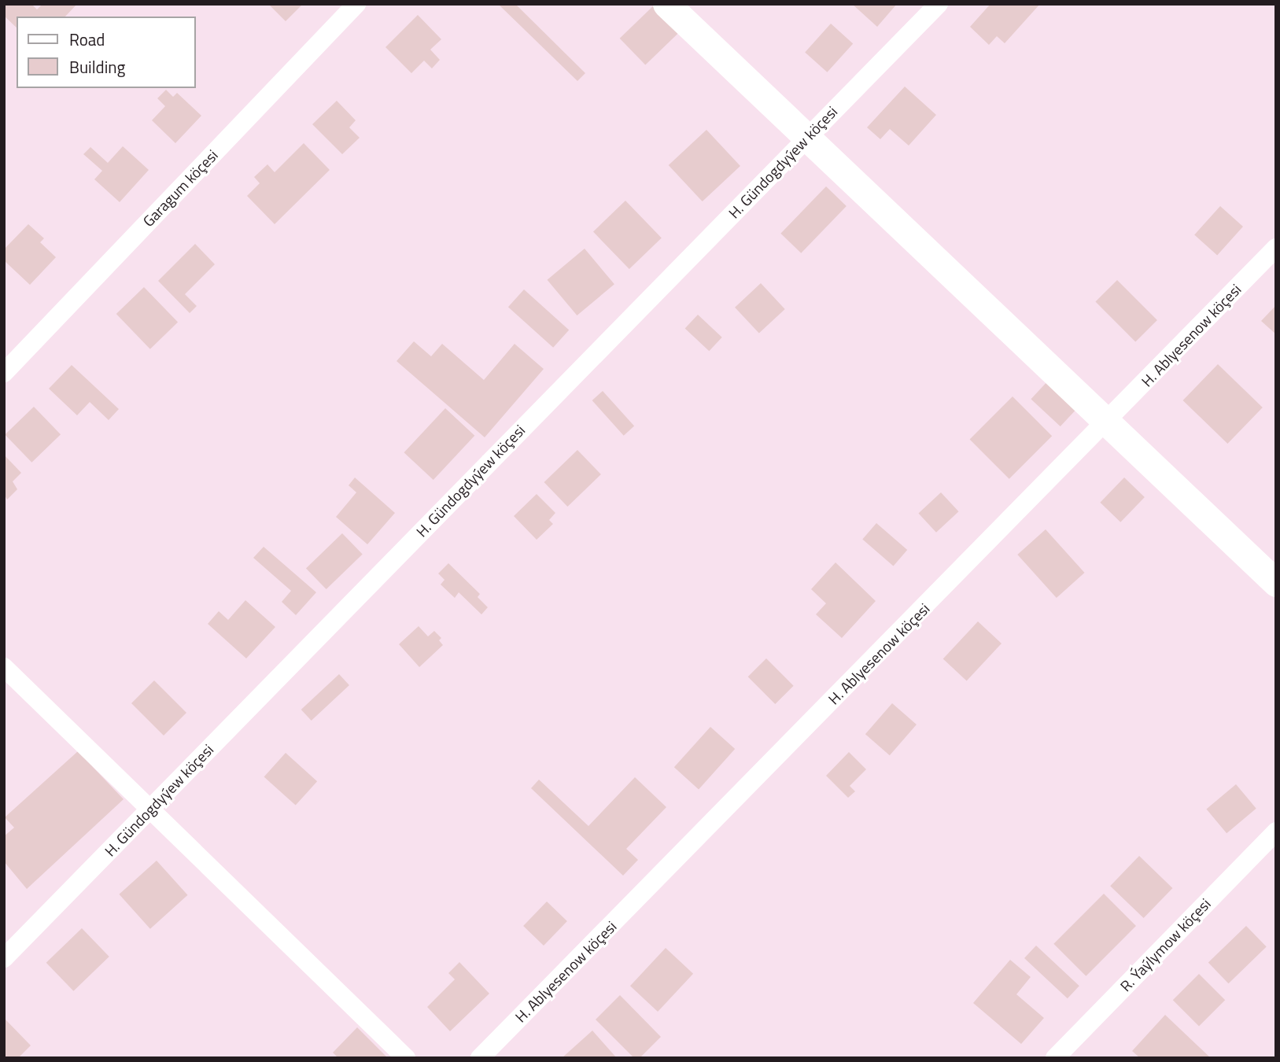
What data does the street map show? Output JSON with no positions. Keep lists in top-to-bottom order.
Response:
{
  "streets": {
    "street": [
      "H. Gündogdyýew köçesi",
      "Garagum köçesi",
      "H. Ablyesenow köçesi",
      "R. Ýaýlymow köçesi"
    ]
  },
  "legend": ["Road", "Building"]
}
